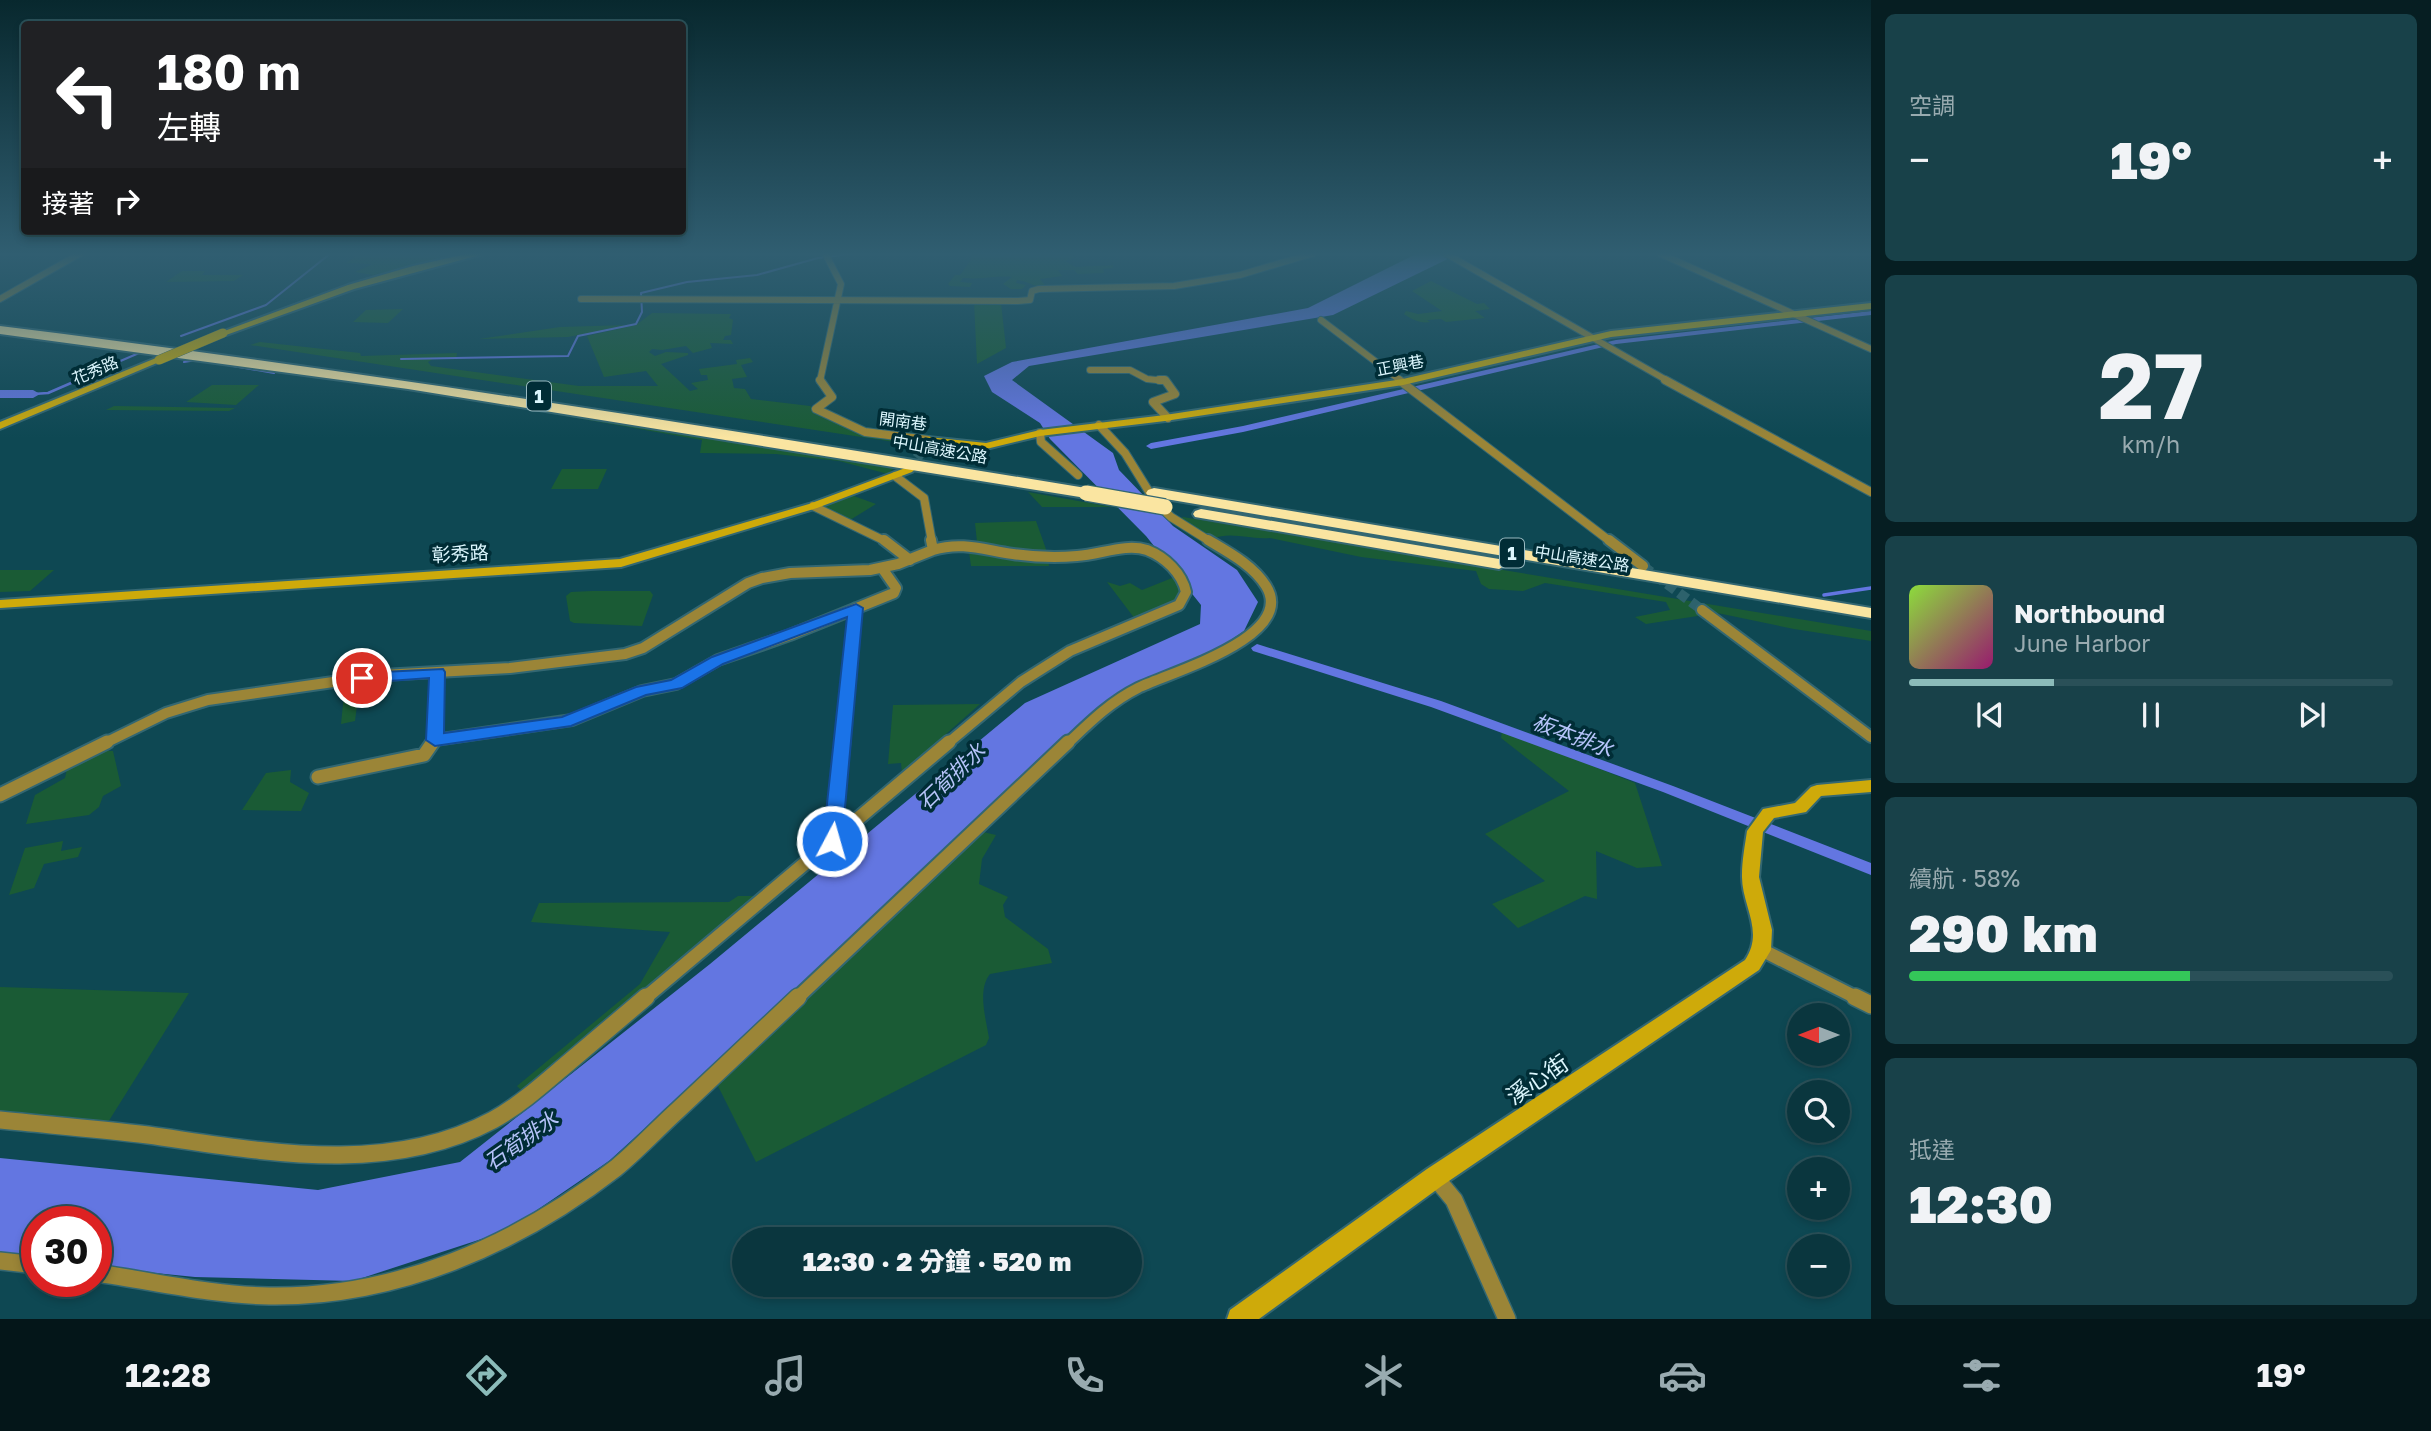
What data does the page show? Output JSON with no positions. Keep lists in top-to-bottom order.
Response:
{
  "streets": {
    "highway": ["1", "中山高速公路"],
    "street": [
      "正興巷",
      "花秀路",
      "開南巷",
      "彰秀路",
      "溪心街"
    ]
  },
  "crossings": [
    ["正興巷", "開南巷"]
  ],
  "water": ["板本排水", "石筍排水"],
  "north": "left",
  "page": {
    "tile": [
      "空調",
      ["27", "km/h"],
      ["續航 · 58%", "290 km"],
      ["抵達", "12:30"]
    ],
    "turn": ["180 m", "左轉"],
    "heat": ["−", "19°", "+"],
    "then": "接著",
    "song": ["Northbound", "June Harbor"],
    "map_buttons": ["+", "−"],
    "limit": "30",
    "trip": "12:30 · 2 分鐘 · 520 m",
    "tabs": ["12:28", "19°"]
  }
}
